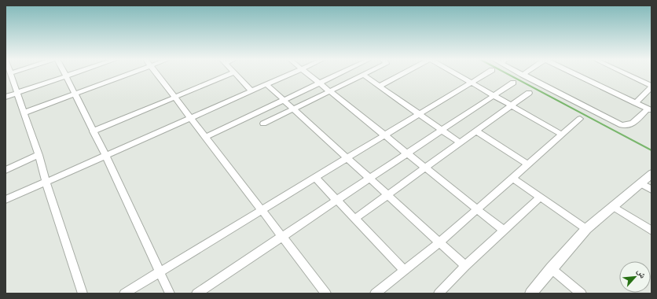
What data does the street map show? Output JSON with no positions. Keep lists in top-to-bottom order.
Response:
{
  "north": "top right"
}
